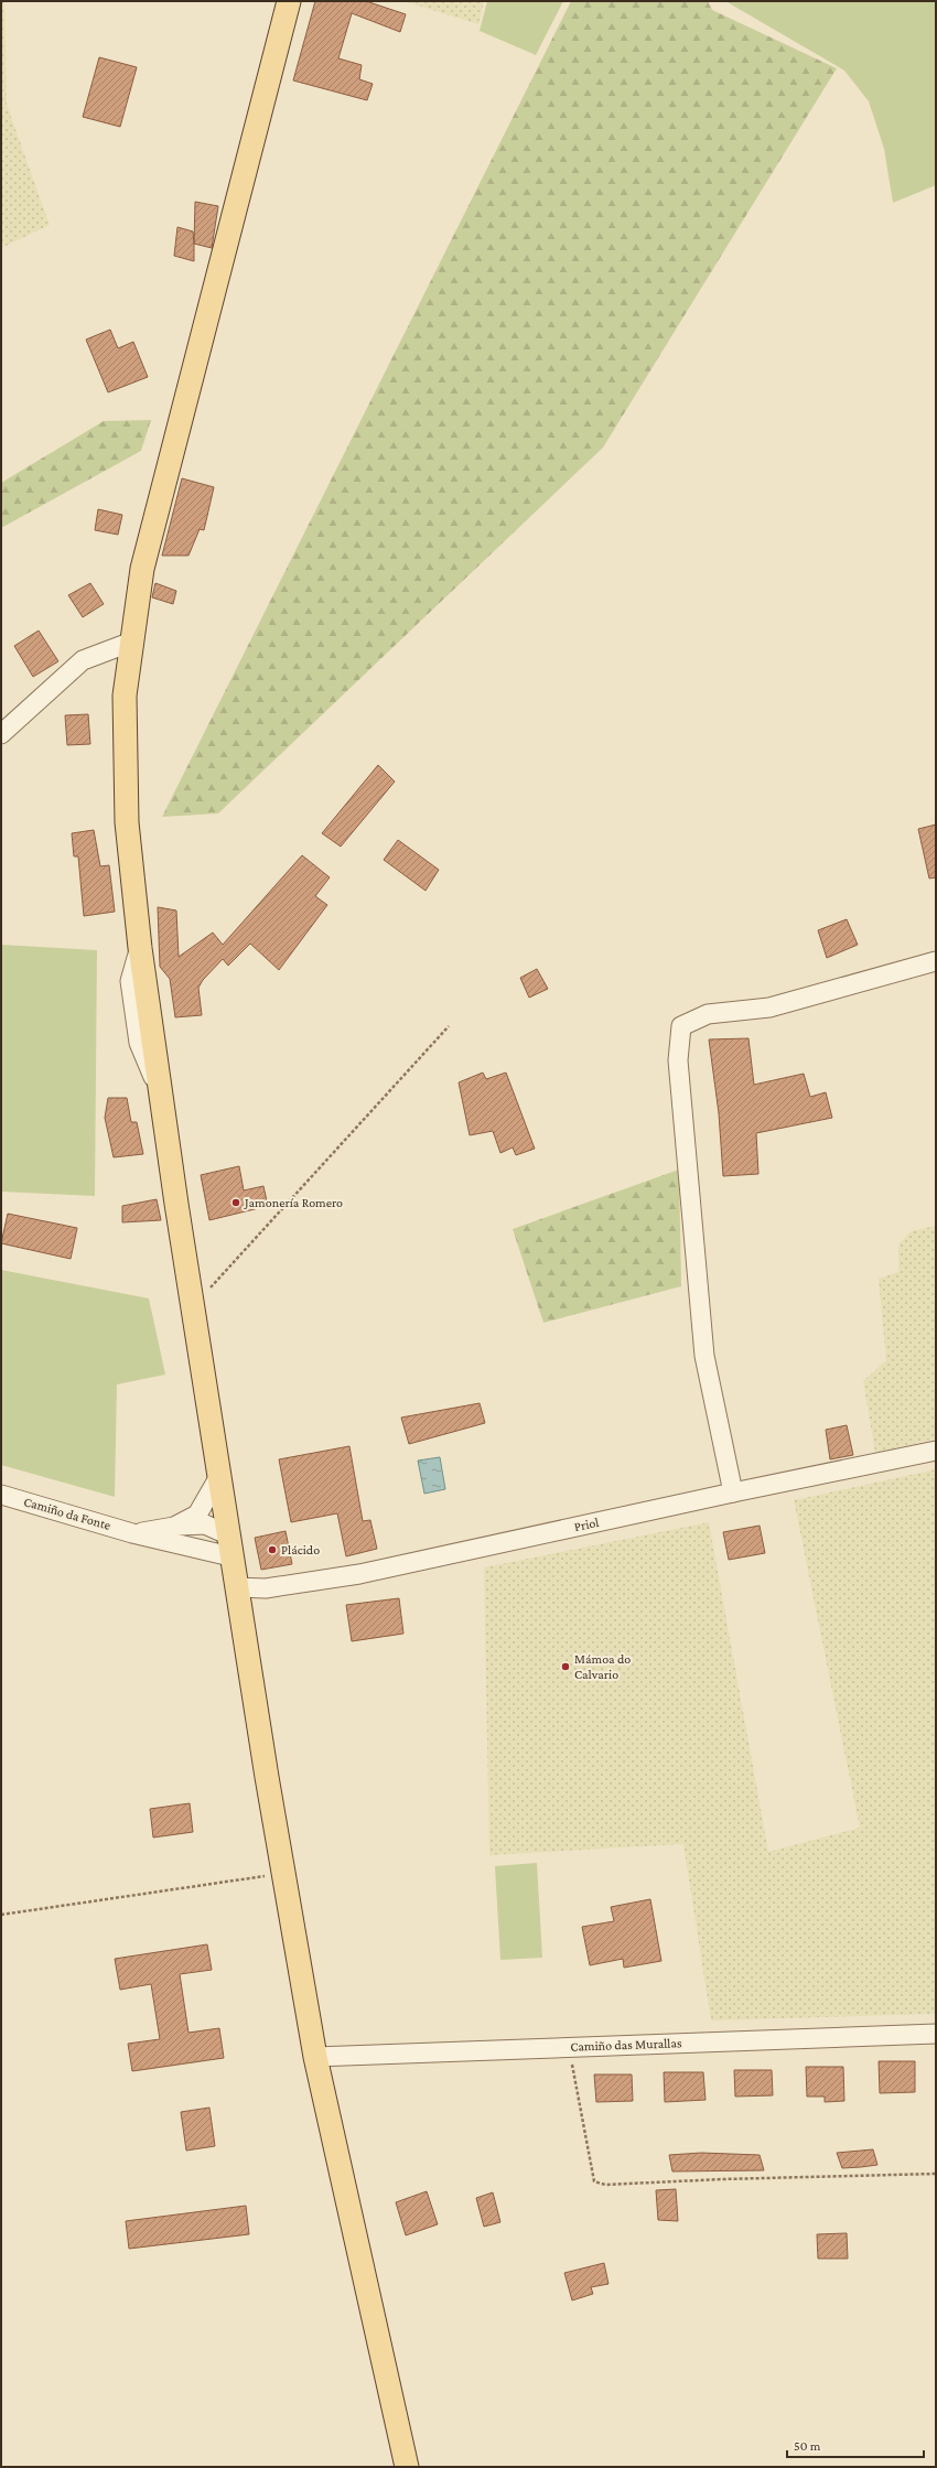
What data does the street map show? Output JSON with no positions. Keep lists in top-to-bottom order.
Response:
{
  "streets": {
    "street": ["Camiño da Fonte", "Priol", "Camiño das Murallas"]
  },
  "places": ["Jamonería Romero", "Plácido", "Mámoa do Calvario"],
  "scale_bar": "50 m"
}
